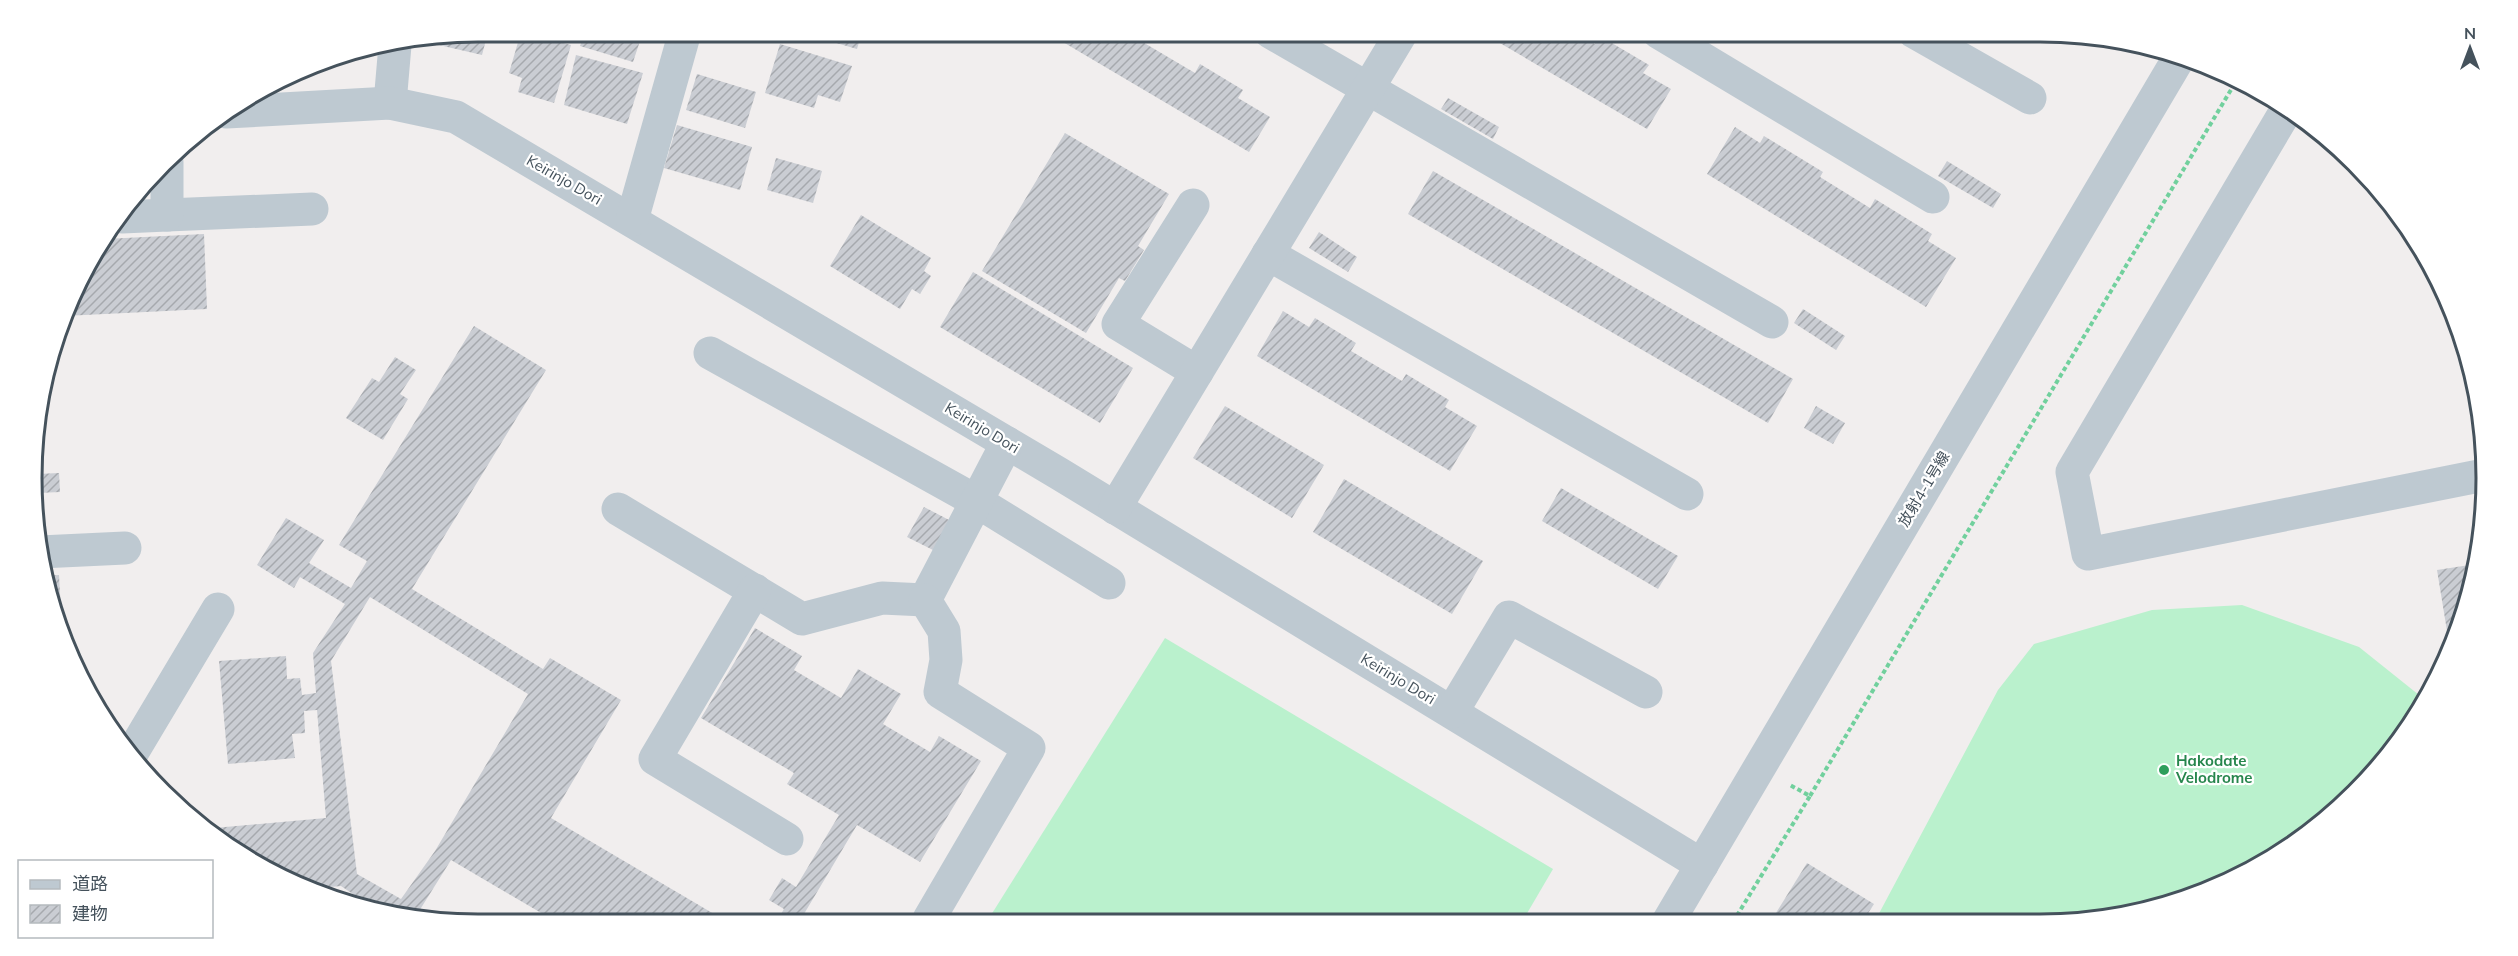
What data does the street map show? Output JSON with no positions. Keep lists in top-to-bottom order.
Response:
{
  "streets": {
    "street": ["Keirinjo Dori", "放射4-1号線"]
  },
  "crossings": [
    ["Keirinjo Dori", "放射4-1号線"]
  ],
  "places": ["Hakodate Velodrome"],
  "legend": ["道路", "建物"],
  "north": "top"
}
